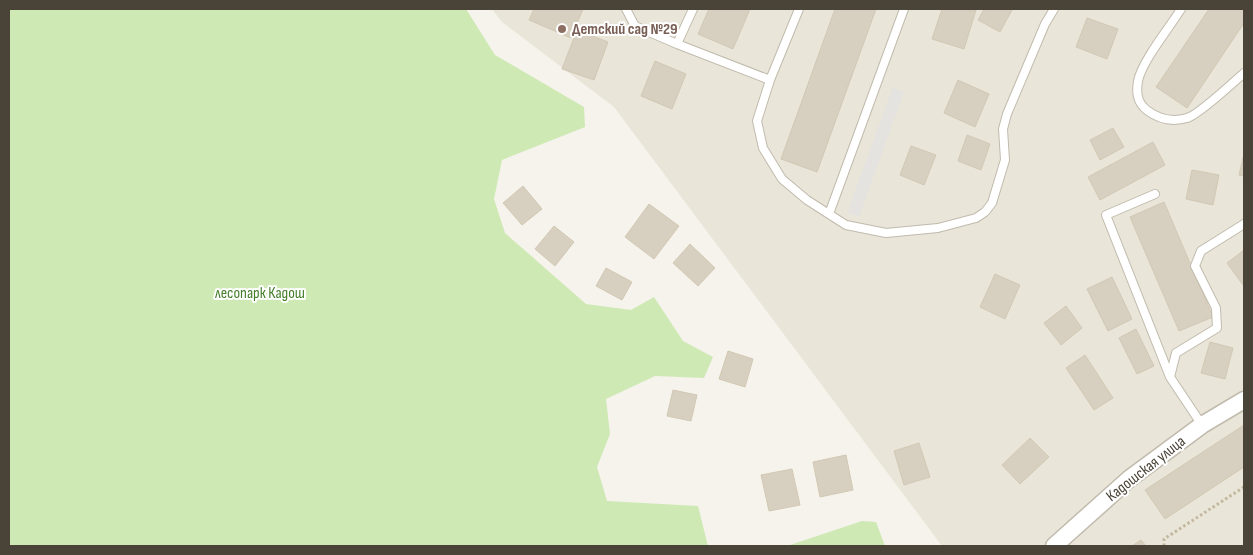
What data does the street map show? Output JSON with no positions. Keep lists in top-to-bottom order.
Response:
{
  "streets": {
    "street": ["Кадошская улица"]
  },
  "parks": ["лесопарк Кадош"],
  "places": ["Детский сад №29"]
}
